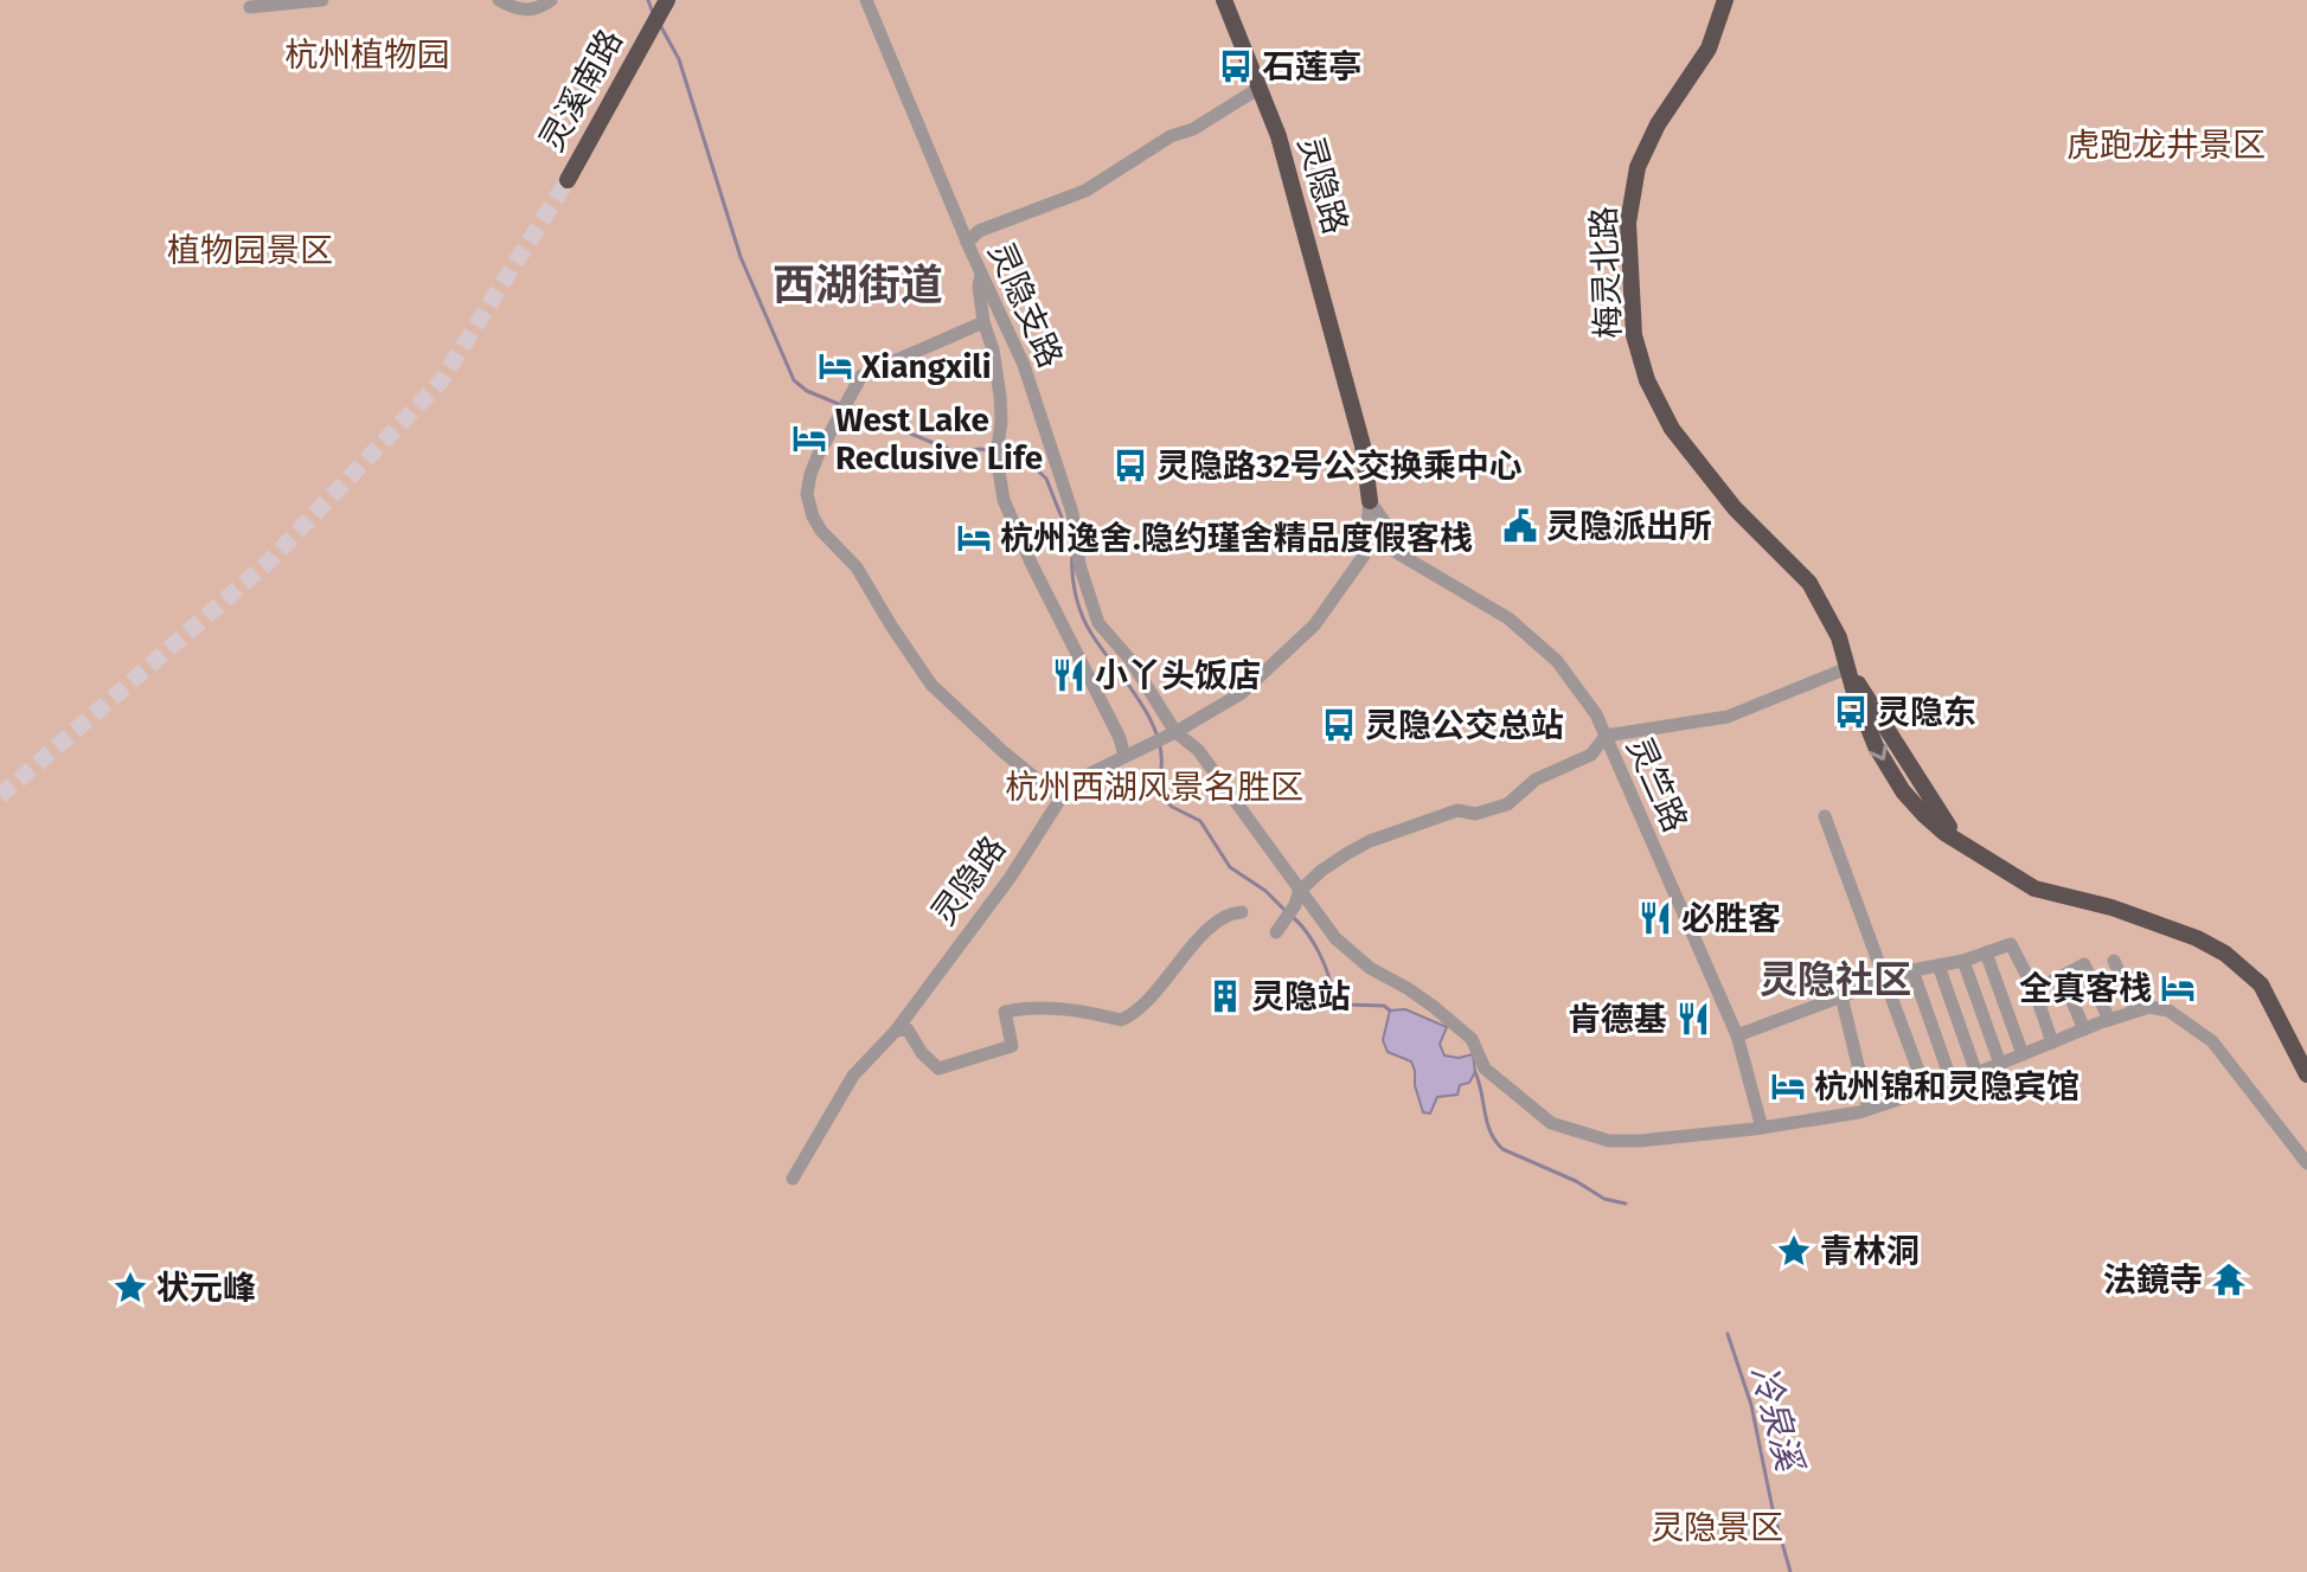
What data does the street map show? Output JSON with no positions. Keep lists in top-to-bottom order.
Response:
{
  "streets": {
    "main road": ["灵溪南路", "灵隐路", "梅灵北路"],
    "street": ["灵隐支路", "灵竺路"]
  },
  "crossings": [
    ["灵隐路", "灵隐支路"],
    ["灵隐支路", "灵竺路"]
  ],
  "districts": ["西湖街道", "灵隐社区"],
  "water": ["冷泉溪"],
  "parks": [
    "杭州植物园",
    "虎跑龙井景区",
    "植物园景区",
    "杭州西湖风景名胜区",
    "灵隐景区"
  ],
  "places": {
    "bus stop": [
      "石莲亭",
      "灵隐路32号公交换乘中心",
      "灵隐东",
      "灵隐公交总站"
    ],
    "hotel": [
      "Xiangxili",
      "West Lake Reclusive Life",
      "杭州逸舍.隐约瑾舍精品度假客栈",
      "全真客栈",
      "杭州锦和灵隐宾馆"
    ],
    "public building": ["灵隐派出所"],
    "restaurant": ["小丫头饭店", "必胜客", "肯德基"],
    "building": ["灵隐站"],
    "place": ["青林洞", "状元峰"],
    "temple": ["法鏡寺"]
  }
}
